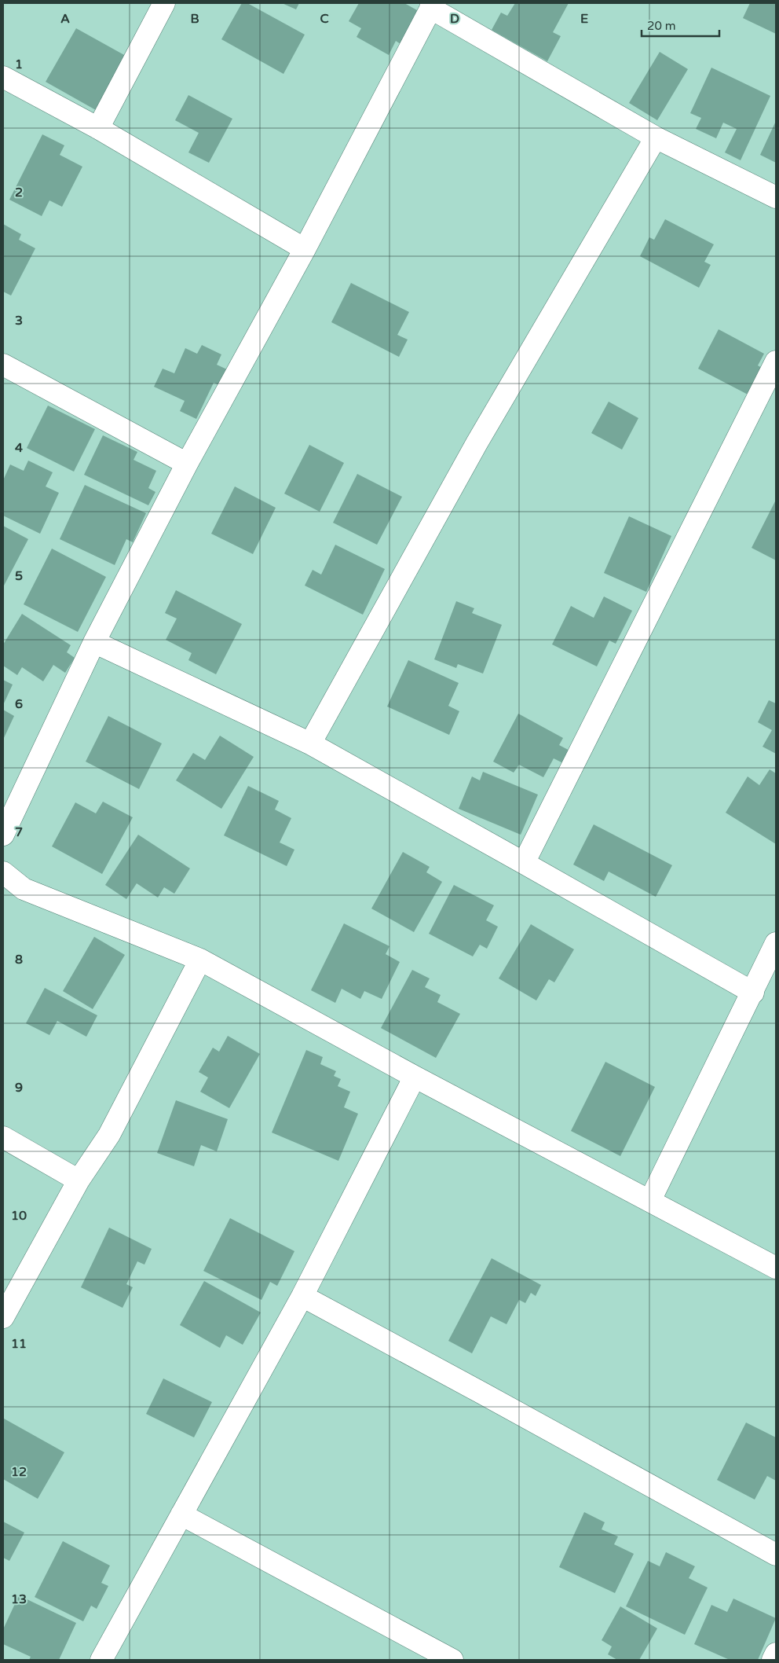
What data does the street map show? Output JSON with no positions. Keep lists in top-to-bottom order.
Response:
{
  "scale_bar": "20 m",
  "grid": {
    "columns": [
      "A",
      "B",
      "C",
      "D",
      "E"
    ],
    "rows": [
      "1",
      "2",
      "3",
      "4",
      "5",
      "6",
      "7",
      "8",
      "9",
      "10",
      "11",
      "12",
      "13"
    ]
  }
}
